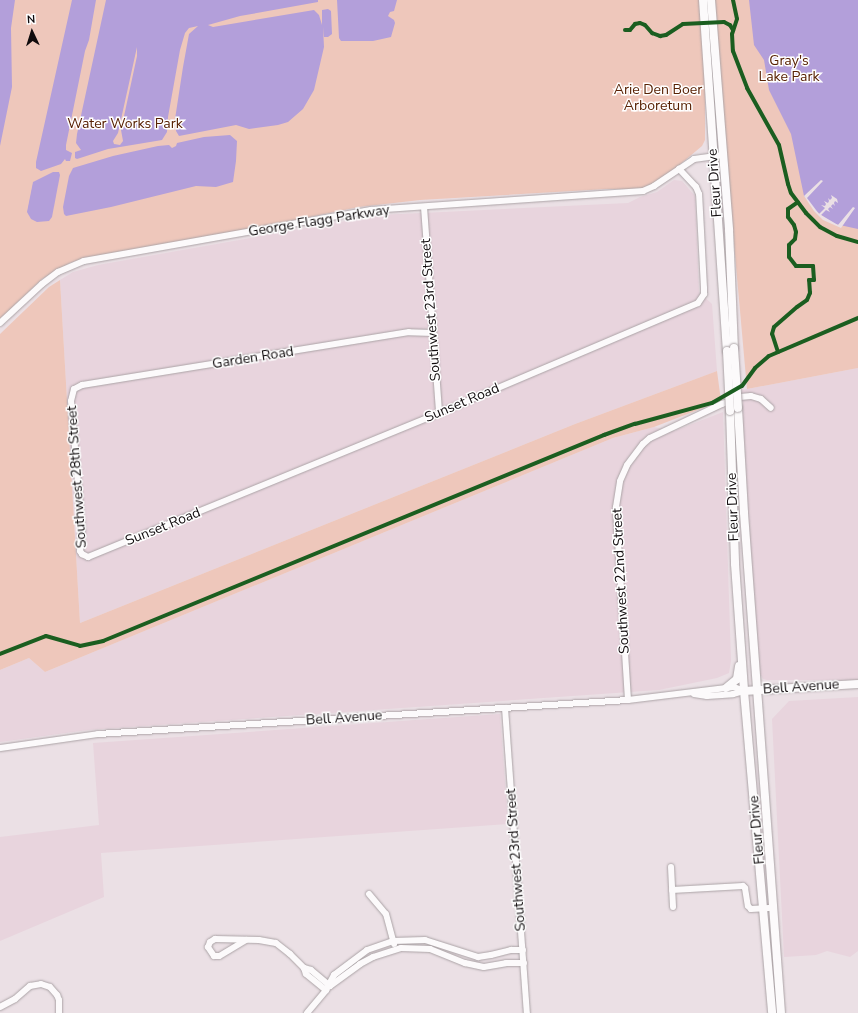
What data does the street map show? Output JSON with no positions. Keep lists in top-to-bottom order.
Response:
{
  "streets": {
    "main road": ["Fleur Drive", "Bell Avenue"],
    "street": [
      "George Flagg Parkway",
      "Southwest 23rd Street",
      "Garden Road",
      "Sunset Road",
      "Southwest 28th Street",
      "Southwest 22nd Street"
    ]
  },
  "crossings": [
    ["Fleur Drive", "George Flagg Parkway"],
    ["Fleur Drive", "Bell Avenue"],
    ["George Flagg Parkway", "Southwest 23rd Street"],
    ["George Flagg Parkway", "Sunset Road"],
    ["Southwest 23rd Street", "Garden Road"],
    ["Southwest 23rd Street", "Sunset Road"],
    ["Southwest 23rd Street", "Bell Avenue"],
    ["Garden Road", "Southwest 28th Street"],
    ["Sunset Road", "Southwest 28th Street"],
    ["Southwest 22nd Street", "Bell Avenue"]
  ],
  "parks": ["Gray's Lake Park", "Arie Den Boer Arboretum", "Water Works Park"],
  "north": "top"
}
